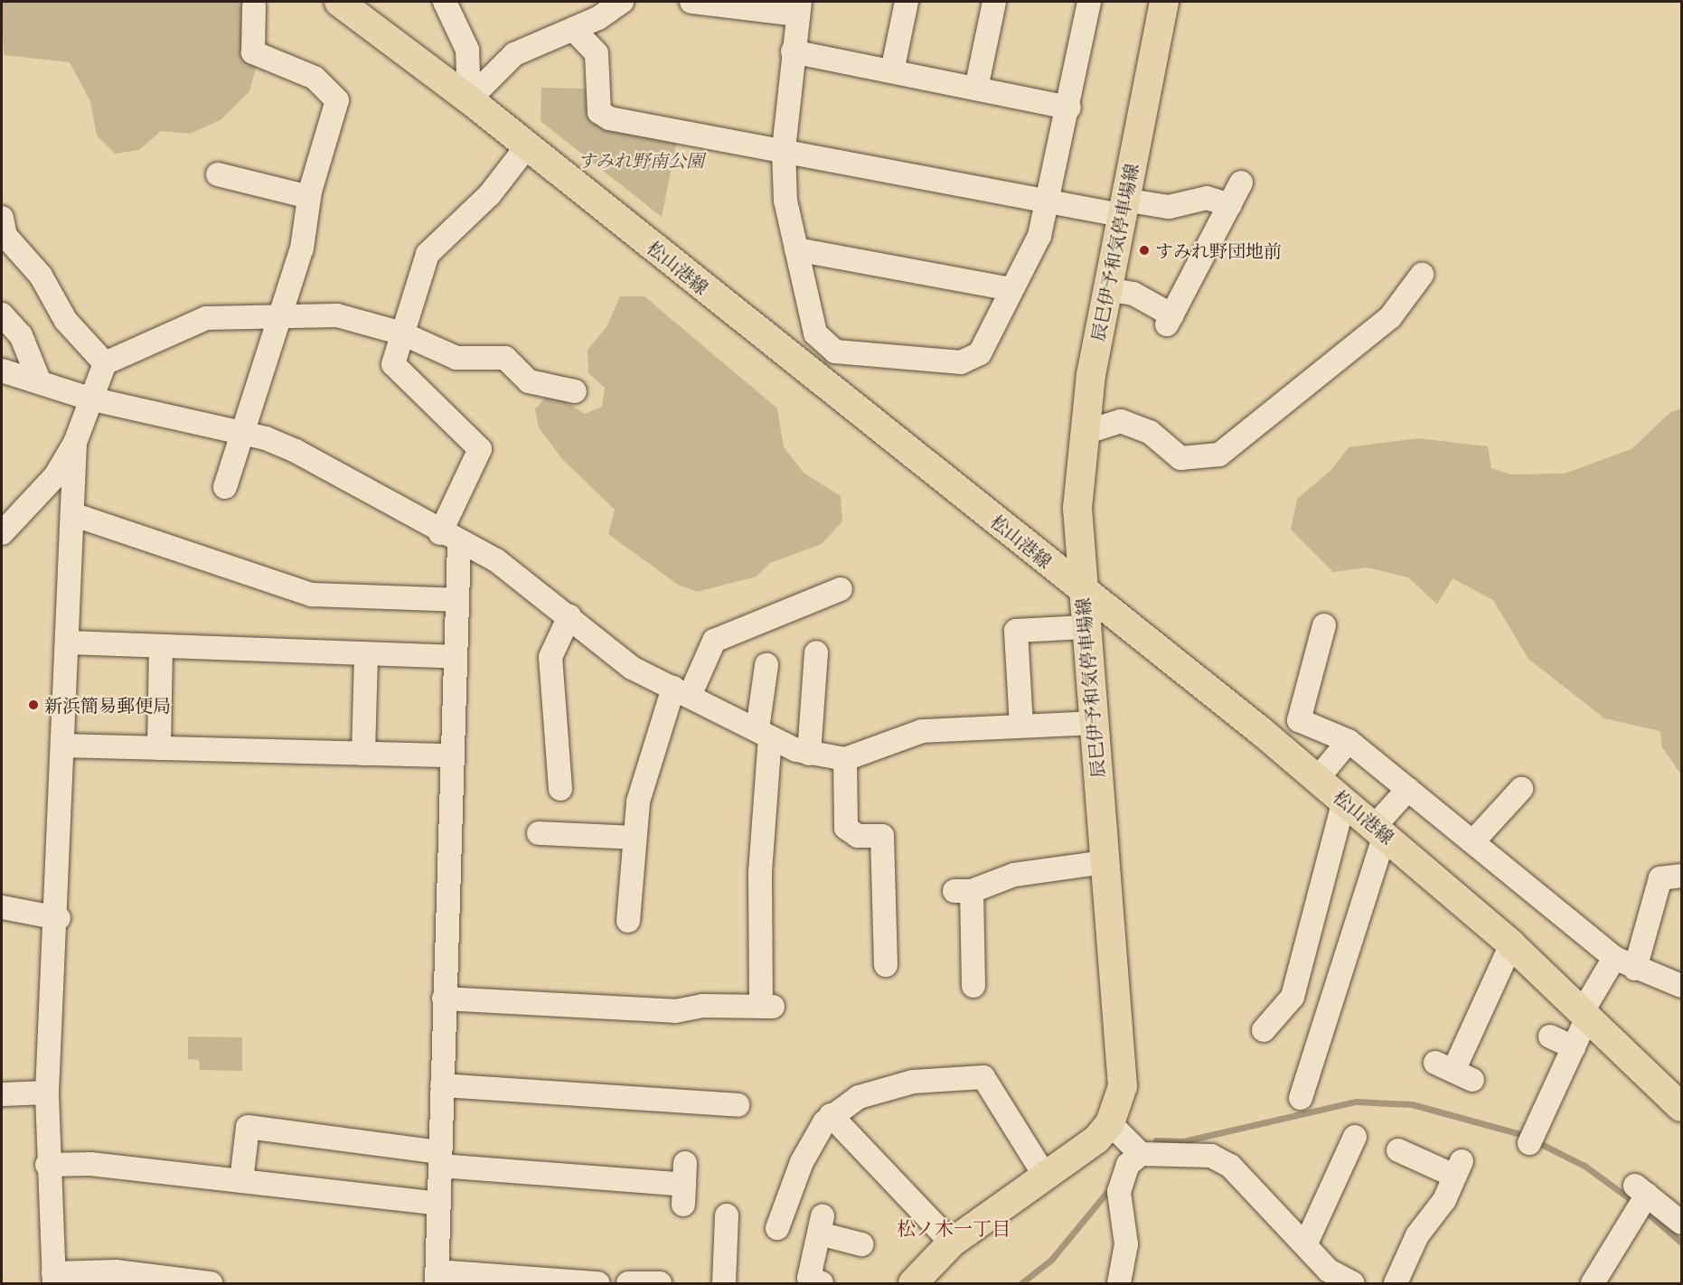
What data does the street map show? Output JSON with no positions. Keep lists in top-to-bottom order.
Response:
{
  "streets": {
    "main road": ["辰巳伊予和気停車場線", "松山港線"]
  },
  "crossings": [
    ["辰巳伊予和気停車場線", "松山港線"]
  ],
  "districts": ["松ノ木一丁目"],
  "parks": ["すみれ野南公園"],
  "places": ["すみれ野団地前", "新浜簡易郵便局"]
}
